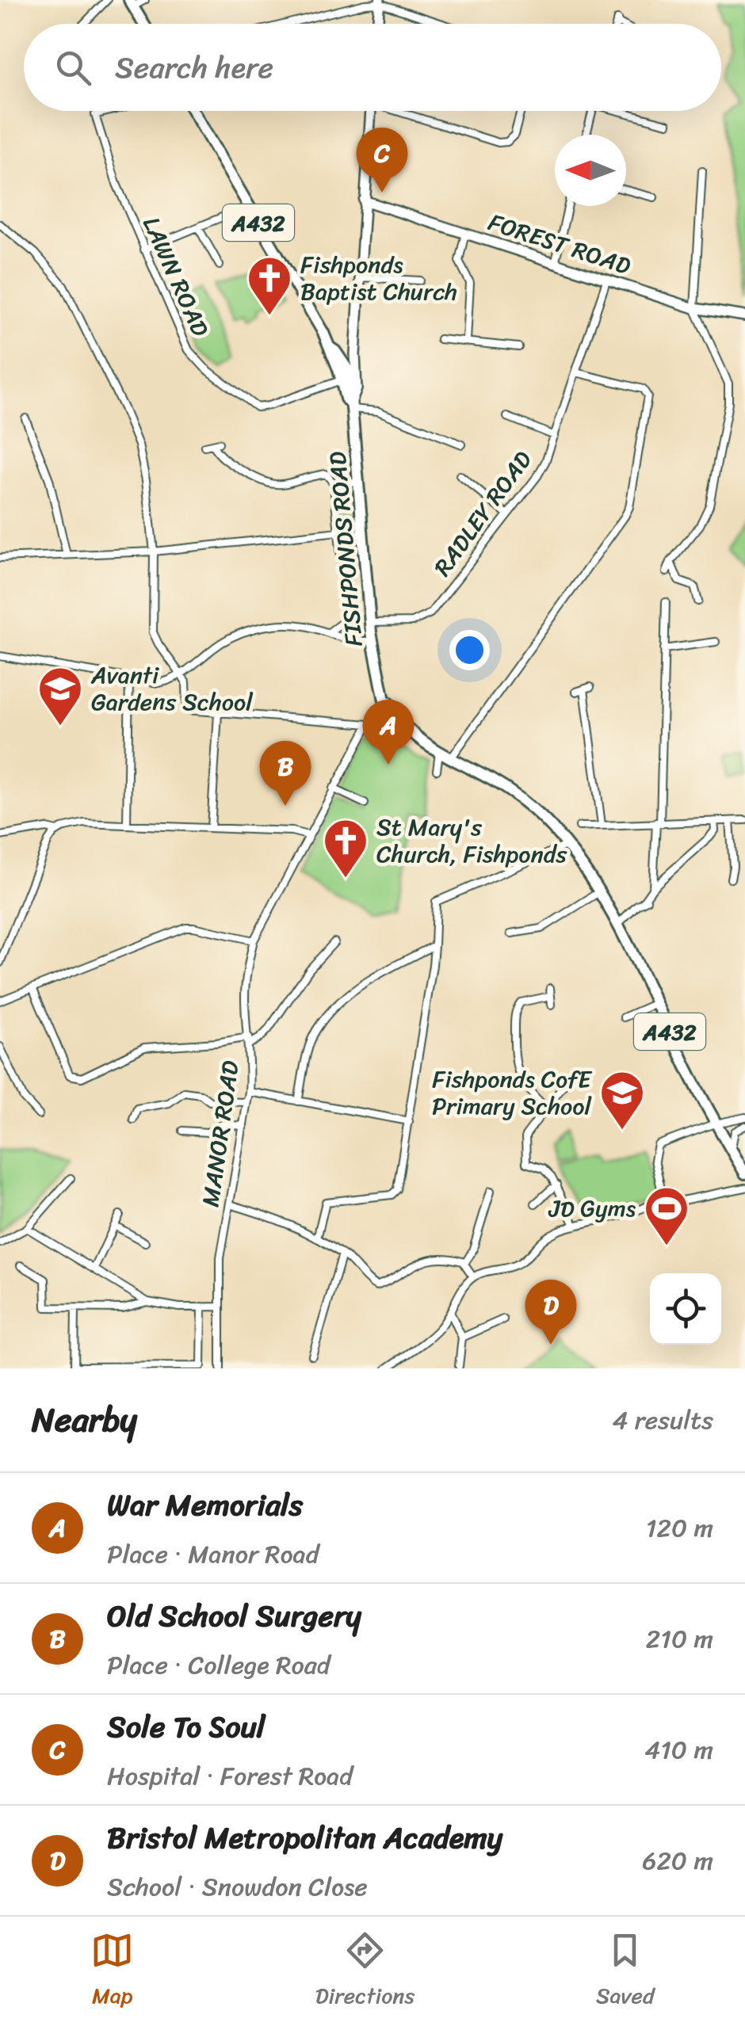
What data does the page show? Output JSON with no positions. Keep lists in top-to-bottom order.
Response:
{
  "streets": {
    "main road": ["A432", "FOREST ROAD", "FISHPONDS ROAD"],
    "street": ["LAWN ROAD", "RADLEY ROAD", "MANOR ROAD"]
  },
  "crossings": [
    ["A432", "LAWN ROAD"],
    ["A432", "FISHPONDS ROAD"],
    ["FOREST ROAD", "RADLEY ROAD"],
    ["LAWN ROAD", "FISHPONDS ROAD"],
    ["RADLEY ROAD", "FISHPONDS ROAD"],
    ["FISHPONDS ROAD", "MANOR ROAD"]
  ],
  "places": {
    "church": ["Fishponds Baptist Church", "St Mary's Church, Fishponds"],
    "school or university": ["Avanti Gardens School", "Fishponds CofE Primary School"],
    "sports": ["JD Gyms"]
  },
  "north": "left",
  "page": {
    "search": "Search here",
    "pins": [
      "C",
      "A",
      "B",
      "D"
    ],
    "heading": ["Nearby", "4 results"],
    "list": [
      {
        "mark": "A",
        "name": "War Memorials",
        "note": "Place · Manor Road",
        "value": "120 m"
      },
      {
        "mark": "B",
        "name": "Old School Surgery",
        "note": "Place · College Road",
        "value": "210 m"
      },
      {
        "mark": "C",
        "name": "Sole To Soul",
        "note": "Hospital · Forest Road",
        "value": "410 m"
      },
      {
        "mark": "D",
        "name": "Bristol Metropolitan Academy",
        "note": "School · Snowdon Close",
        "value": "620 m"
      }
    ],
    "nav": ["Map", "Directions", "Saved"]
  }
}
